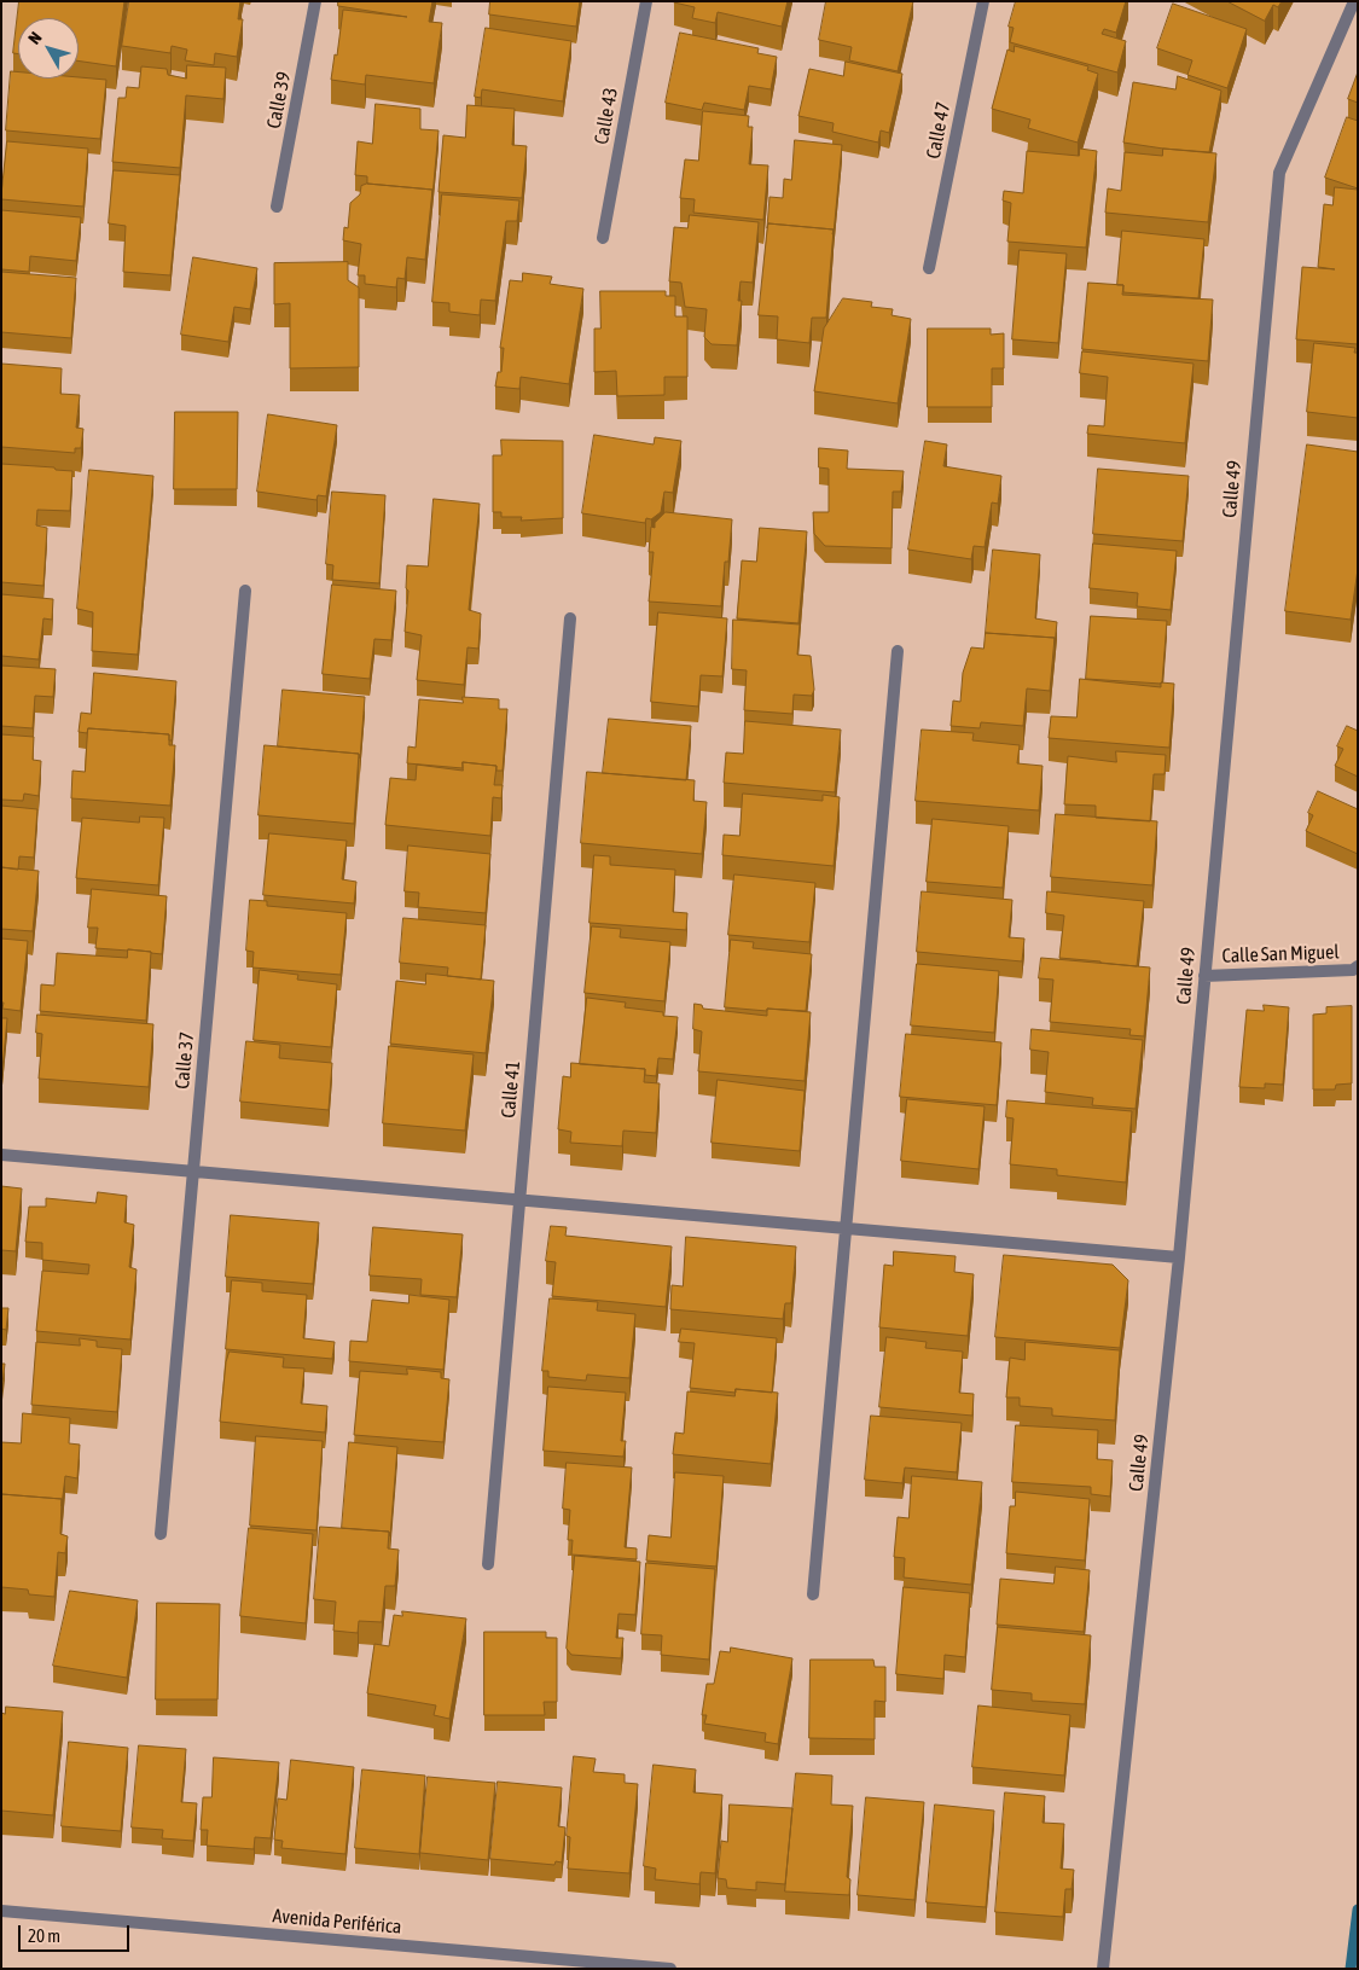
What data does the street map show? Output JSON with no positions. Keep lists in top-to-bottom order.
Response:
{
  "streets": {
    "street": [
      "Calle 39",
      "Calle 43",
      "Calle 47",
      "Calle 49",
      "Calle San Miguel",
      "Calle 37",
      "Calle 41",
      "Avenida Periférica"
    ]
  },
  "crossings": [
    ["Calle 49", "Calle San Miguel"]
  ],
  "scale_bar": "20 m",
  "north": "top left"
}
